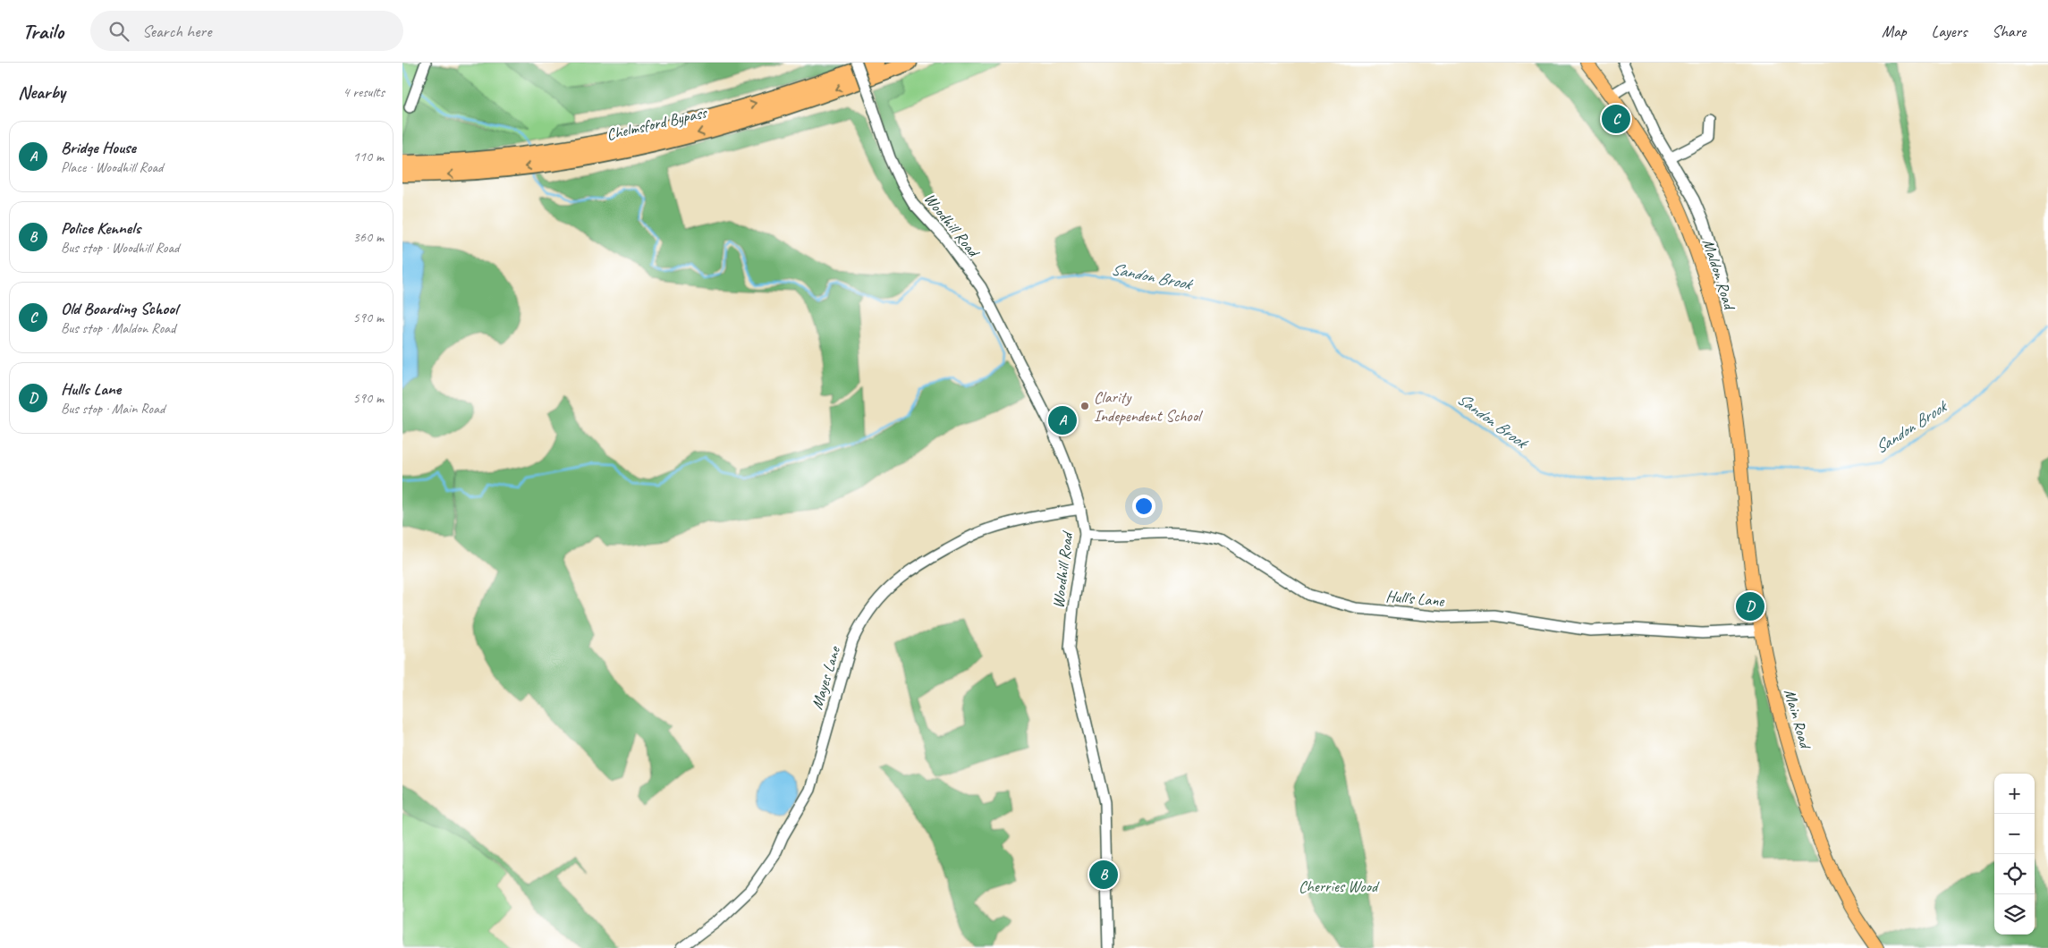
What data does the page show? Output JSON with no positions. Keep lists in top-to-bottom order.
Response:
{
  "streets": {
    "highway": ["Chelmsford Bypass"],
    "main road": ["Maldon Road", "Main Road"],
    "street": ["Woodhill Road", "Hull's Lane", "Mayes Lane"]
  },
  "crossings": [
    ["Woodhill Road", "Hull's Lane"],
    ["Woodhill Road", "Mayes Lane"],
    ["Maldon Road", "Main Road"],
    ["Hull's Lane", "Main Road"]
  ],
  "water": ["Sandon Brook"],
  "parks": ["Cherries Wood"],
  "places": ["Clarity Independent School"],
  "page": {
    "header": "Trailo",
    "search": "Search here",
    "nav": ["Map", "Layers", "Share"],
    "heading": ["Nearby", "4 results"],
    "pins": [
      "C",
      "A",
      "D",
      "B"
    ],
    "list": [
      {
        "mark": "A",
        "name": "Bridge House",
        "note": "Place · Woodhill Road",
        "value": "110 m"
      },
      {
        "mark": "B",
        "name": "Police Kennels",
        "note": "Bus stop · Woodhill Road",
        "value": "360 m"
      },
      {
        "mark": "C",
        "name": "Old Boarding School",
        "note": "Bus stop · Maldon Road",
        "value": "590 m"
      },
      {
        "mark": "D",
        "name": "Hulls Lane",
        "note": "Bus stop · Main Road",
        "value": "590 m"
      }
    ],
    "map_buttons": ["+", "−"]
  }
}
